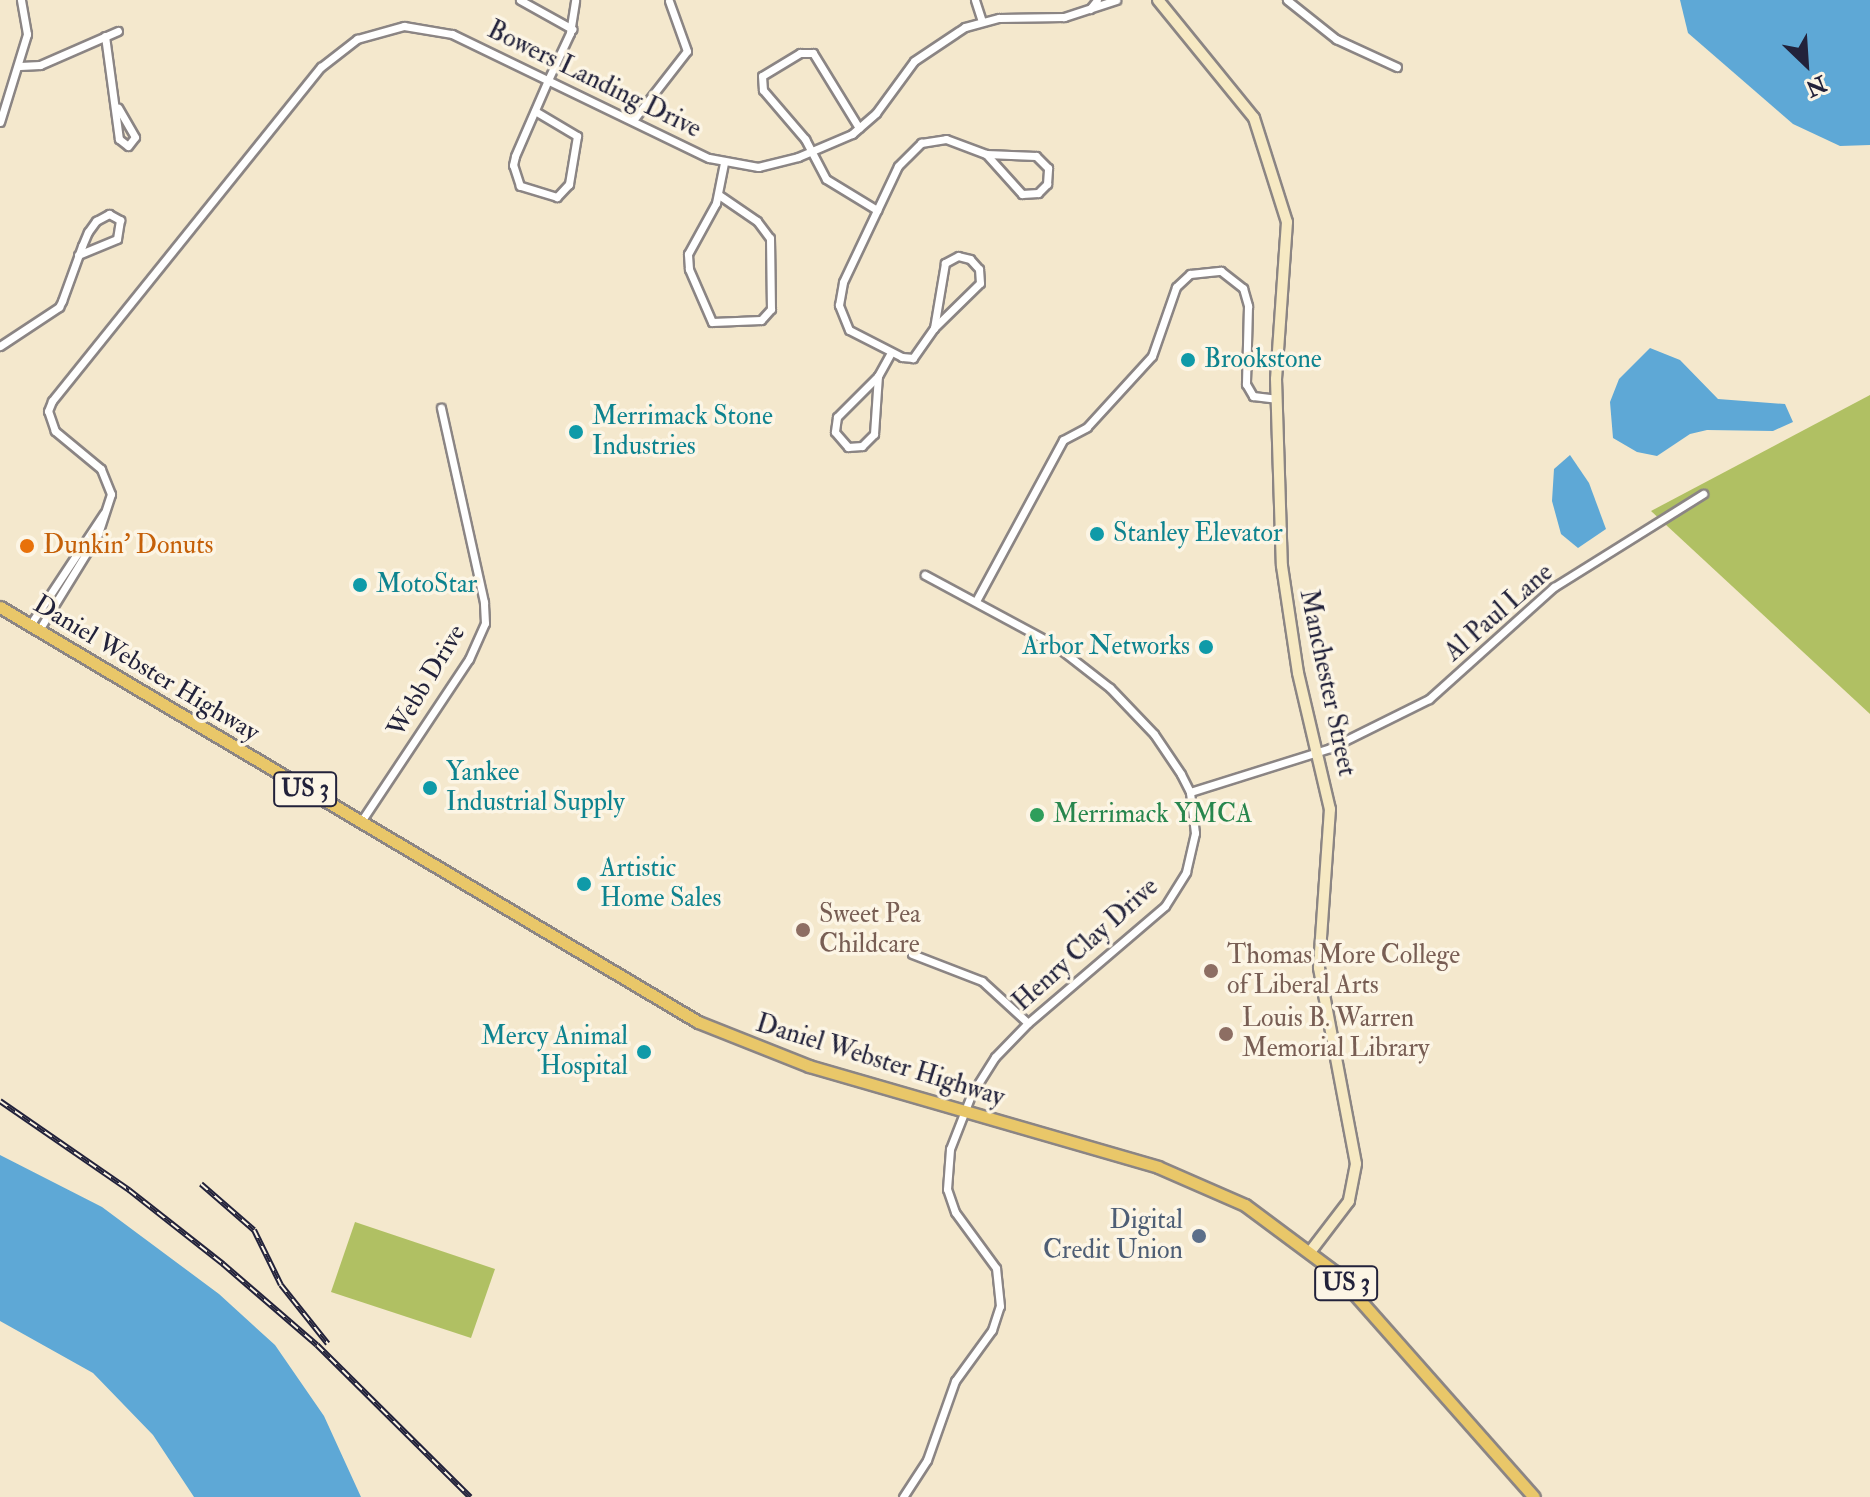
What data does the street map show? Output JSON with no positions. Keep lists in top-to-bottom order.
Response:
{
  "streets": {
    "main road": ["Daniel Webster Highway", "US 3"],
    "street": [
      "Bowers Landing Drive",
      "Al Paul Lane",
      "Webb Drive",
      "Manchester Street",
      "Henry Clay Drive"
    ]
  },
  "crossings": [
    ["Bowers Landing Drive", "Daniel Webster Highway"],
    ["Al Paul Lane", "Manchester Street"],
    ["Daniel Webster Highway", "Webb Drive"],
    ["Daniel Webster Highway", "Manchester Street"],
    ["Daniel Webster Highway", "Henry Clay Drive"]
  ],
  "places": [
    "Brookstone",
    "Merrimack Stone Industries",
    "Stanley Elevator",
    "Dunkin' Donuts",
    "MotoStar",
    "Arbor Networks",
    "Yankee Industrial Supply",
    "Merrimack YMCA",
    "Artistic Home Sales",
    "Sweet Pea Childcare",
    "Thomas More College of Liberal Arts",
    "Louis B. Warren Memorial Library",
    "Mercy Animal Hospital",
    "Digital Credit Union"
  ],
  "north": "bottom right"
}
